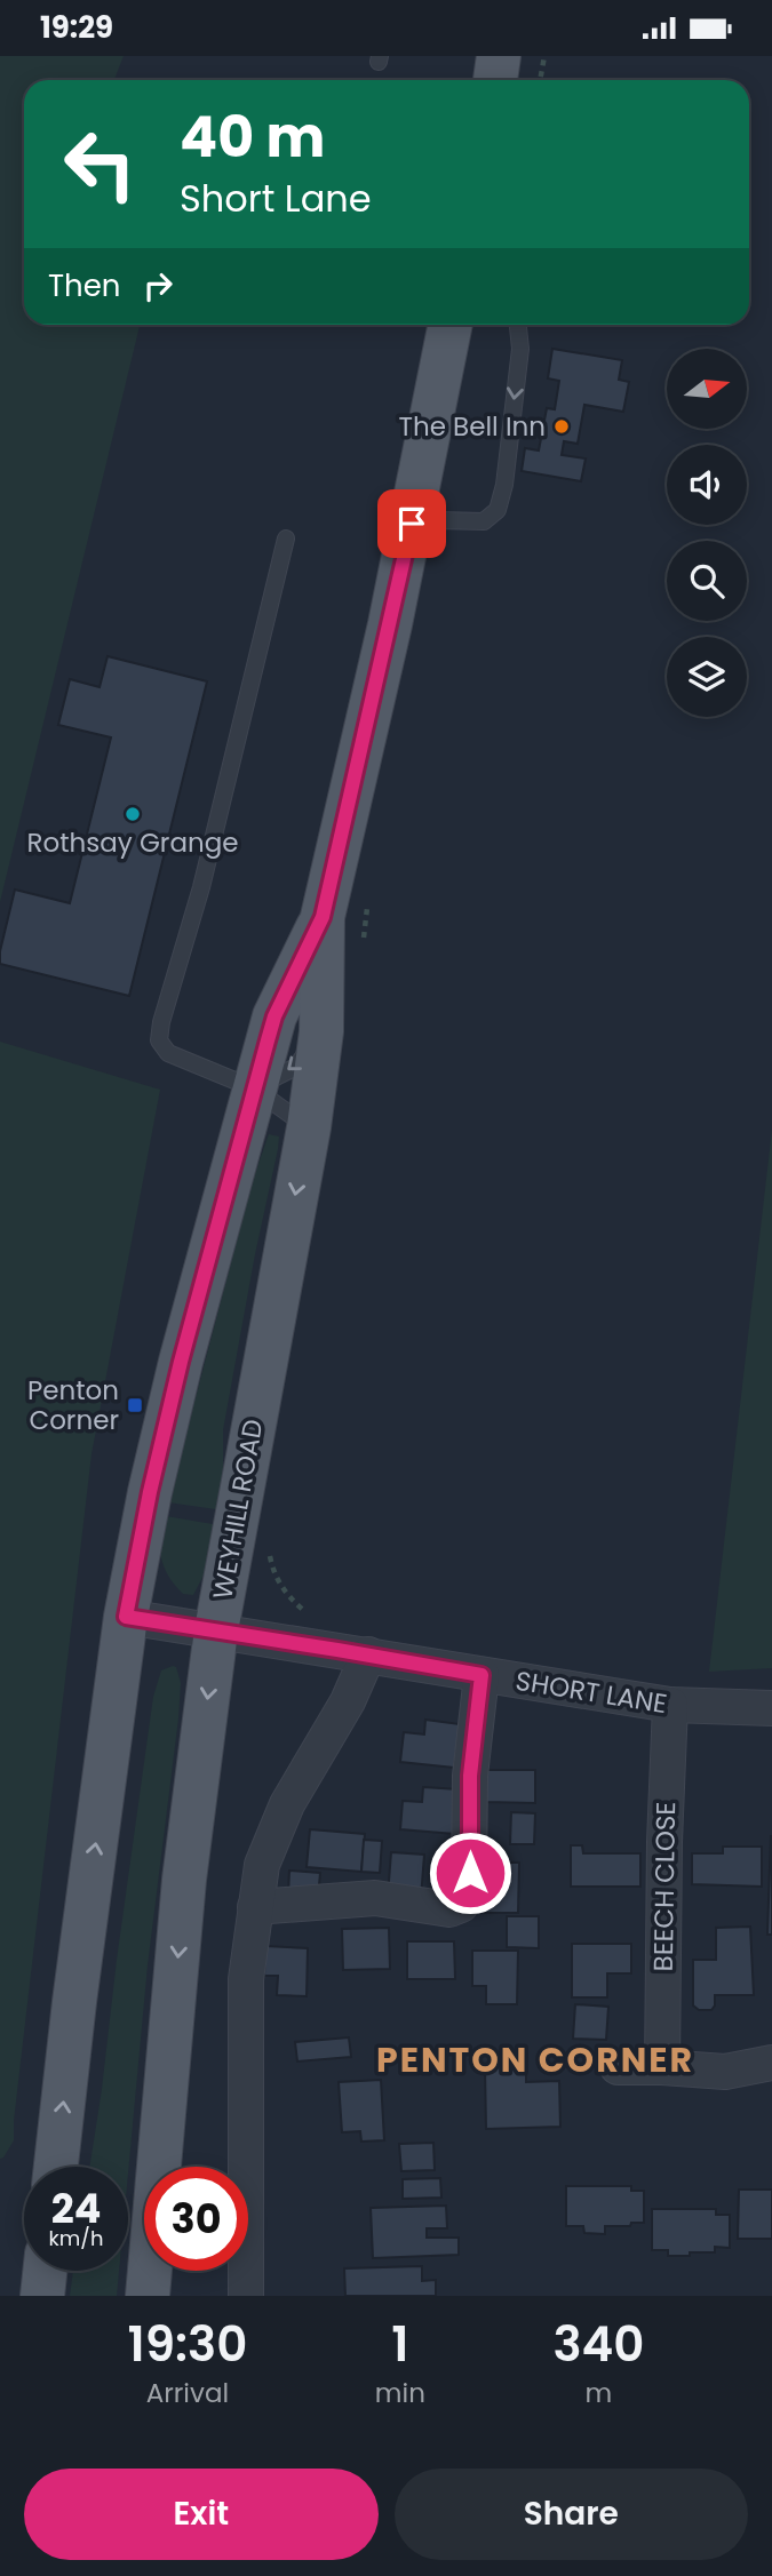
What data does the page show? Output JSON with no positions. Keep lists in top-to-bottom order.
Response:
{
  "streets": {
    "main road": ["WEYHILL ROAD"],
    "street": ["SHORT LANE", "BEECH CLOSE"]
  },
  "crossings": [
    ["WEYHILL ROAD", "SHORT LANE"],
    ["SHORT LANE", "BEECH CLOSE"]
  ],
  "districts": ["PENTON CORNER"],
  "places": {
    "other": ["The Bell Inn", "Rothsay Grange"],
    "transit": ["Penton Corner"]
  },
  "north": "right",
  "page": {
    "status": "19:29",
    "turn": ["40 m", "Short Lane"],
    "then": "Then",
    "speed": "24 km/h",
    "limit": "30",
    "eta": [
      "19:30",
      "Arrival",
      "1",
      "min",
      "340",
      "m"
    ],
    "buttons": ["Exit", "Share"]
  }
}
